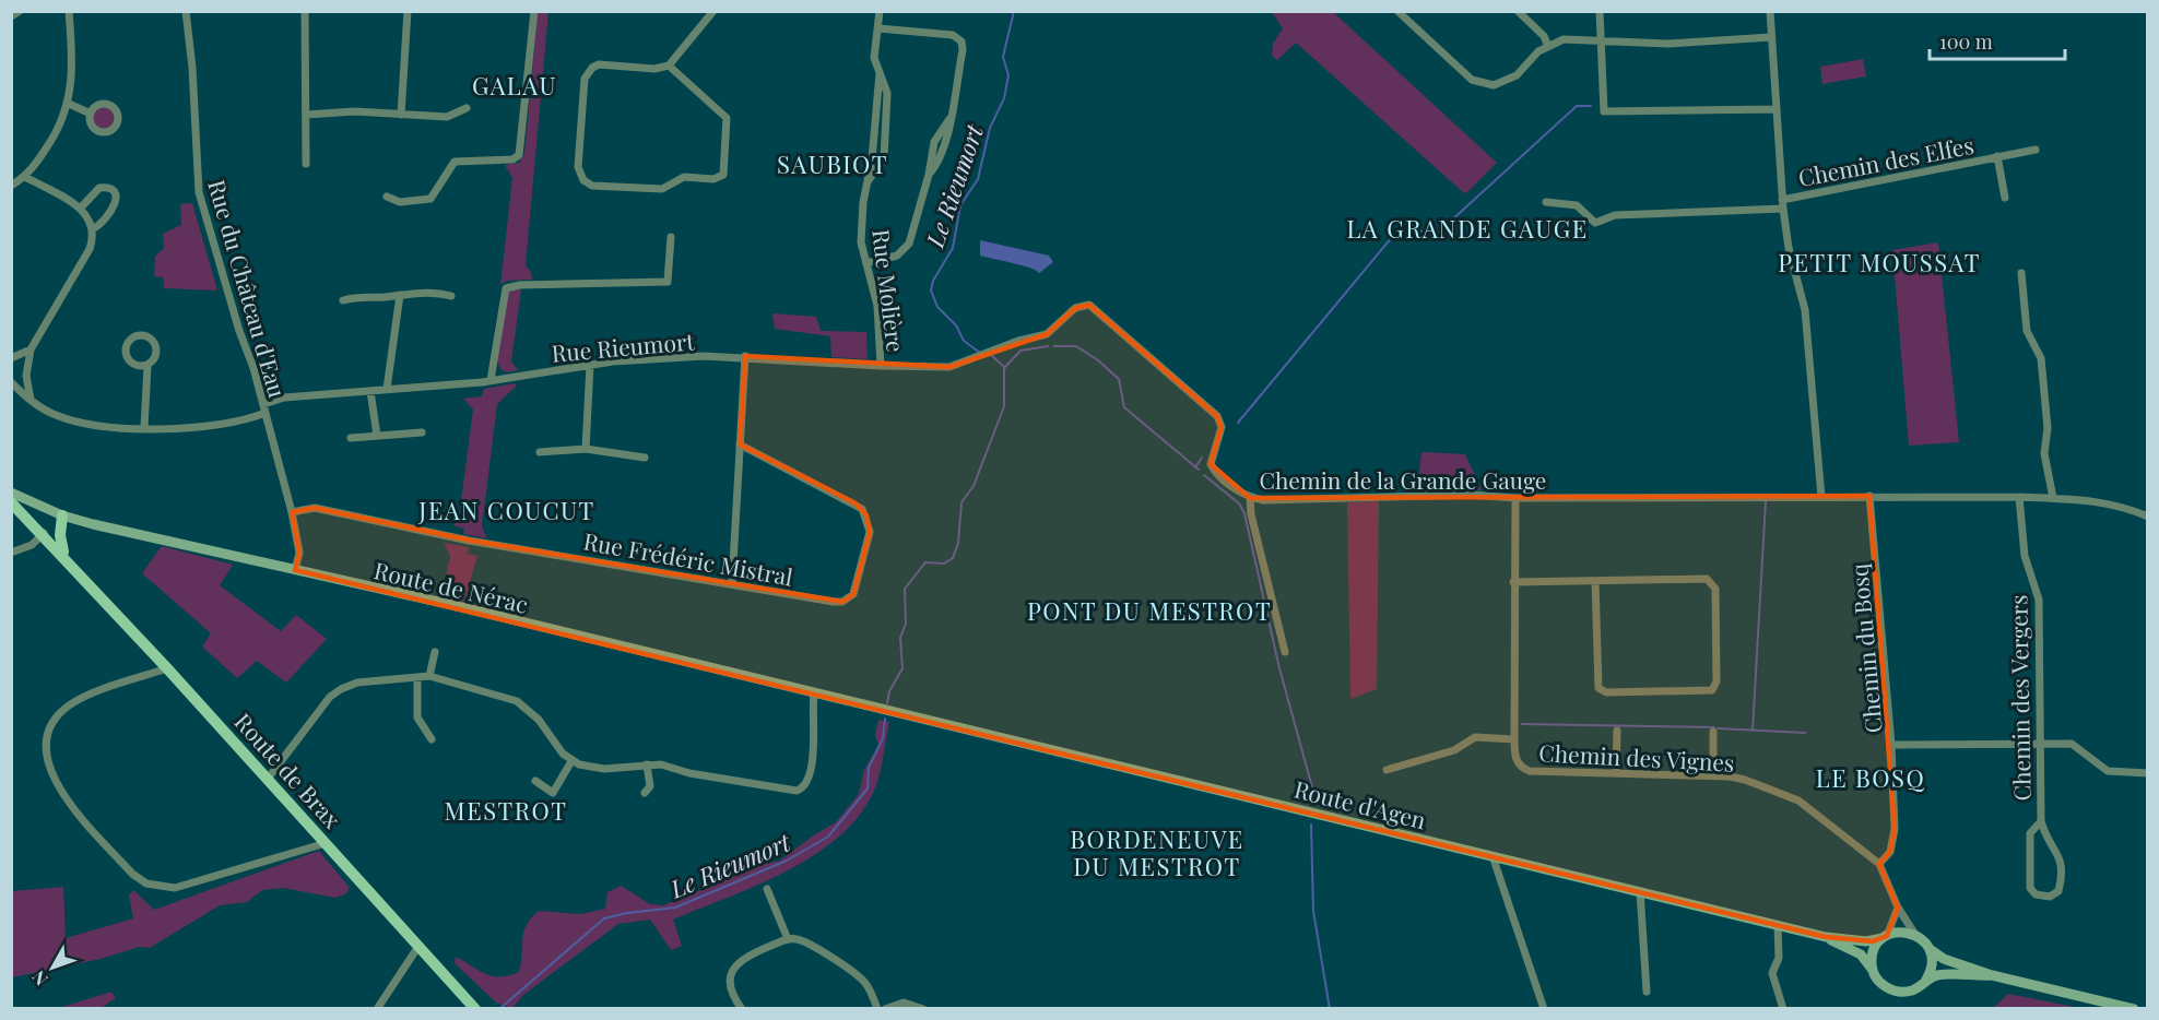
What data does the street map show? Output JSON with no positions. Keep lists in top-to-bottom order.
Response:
{
  "streets": {
    "main road": ["Route de Nérac", "Route de Brax", "Route d'Agen"],
    "street": [
      "Chemin des Elfes",
      "Rue du Château d'Eau",
      "Rue Molière",
      "Rue Rieumort",
      "Chemin de la Grande Gauge",
      "Rue Frédéric Mistral",
      "Chemin du Bosq",
      "Chemin des Vergers",
      "Chemin des Vignes"
    ]
  },
  "crossings": [
    ["Rue du Château d'Eau", "Rue Rieumort"],
    ["Rue du Château d'Eau", "Rue Frédéric Mistral"],
    ["Rue du Château d'Eau", "Route de Nérac"],
    ["Rue Molière", "Rue Rieumort"],
    ["Rue Rieumort", "Chemin de la Grande Gauge"],
    ["Chemin de la Grande Gauge", "Chemin du Bosq"],
    ["Chemin de la Grande Gauge", "Chemin des Vergers"],
    ["Chemin de la Grande Gauge", "Chemin des Vignes"],
    ["Route de Nérac", "Route de Brax"],
    ["Route de Nérac", "Route d'Agen"],
    ["Chemin du Bosq", "Chemin des Vignes"]
  ],
  "districts": [
    "GALAU",
    "SAUBIOT",
    "LA GRANDE GAUGE",
    "PETIT MOUSSAT",
    "JEAN COUCUT",
    "PONT DU MESTROT",
    "LE BOSQ",
    "MESTROT",
    "BORDENEUVE DU MESTROT"
  ],
  "water": ["Le Rieumort"],
  "scale_bar": "100 m",
  "north": "bottom left"
}
